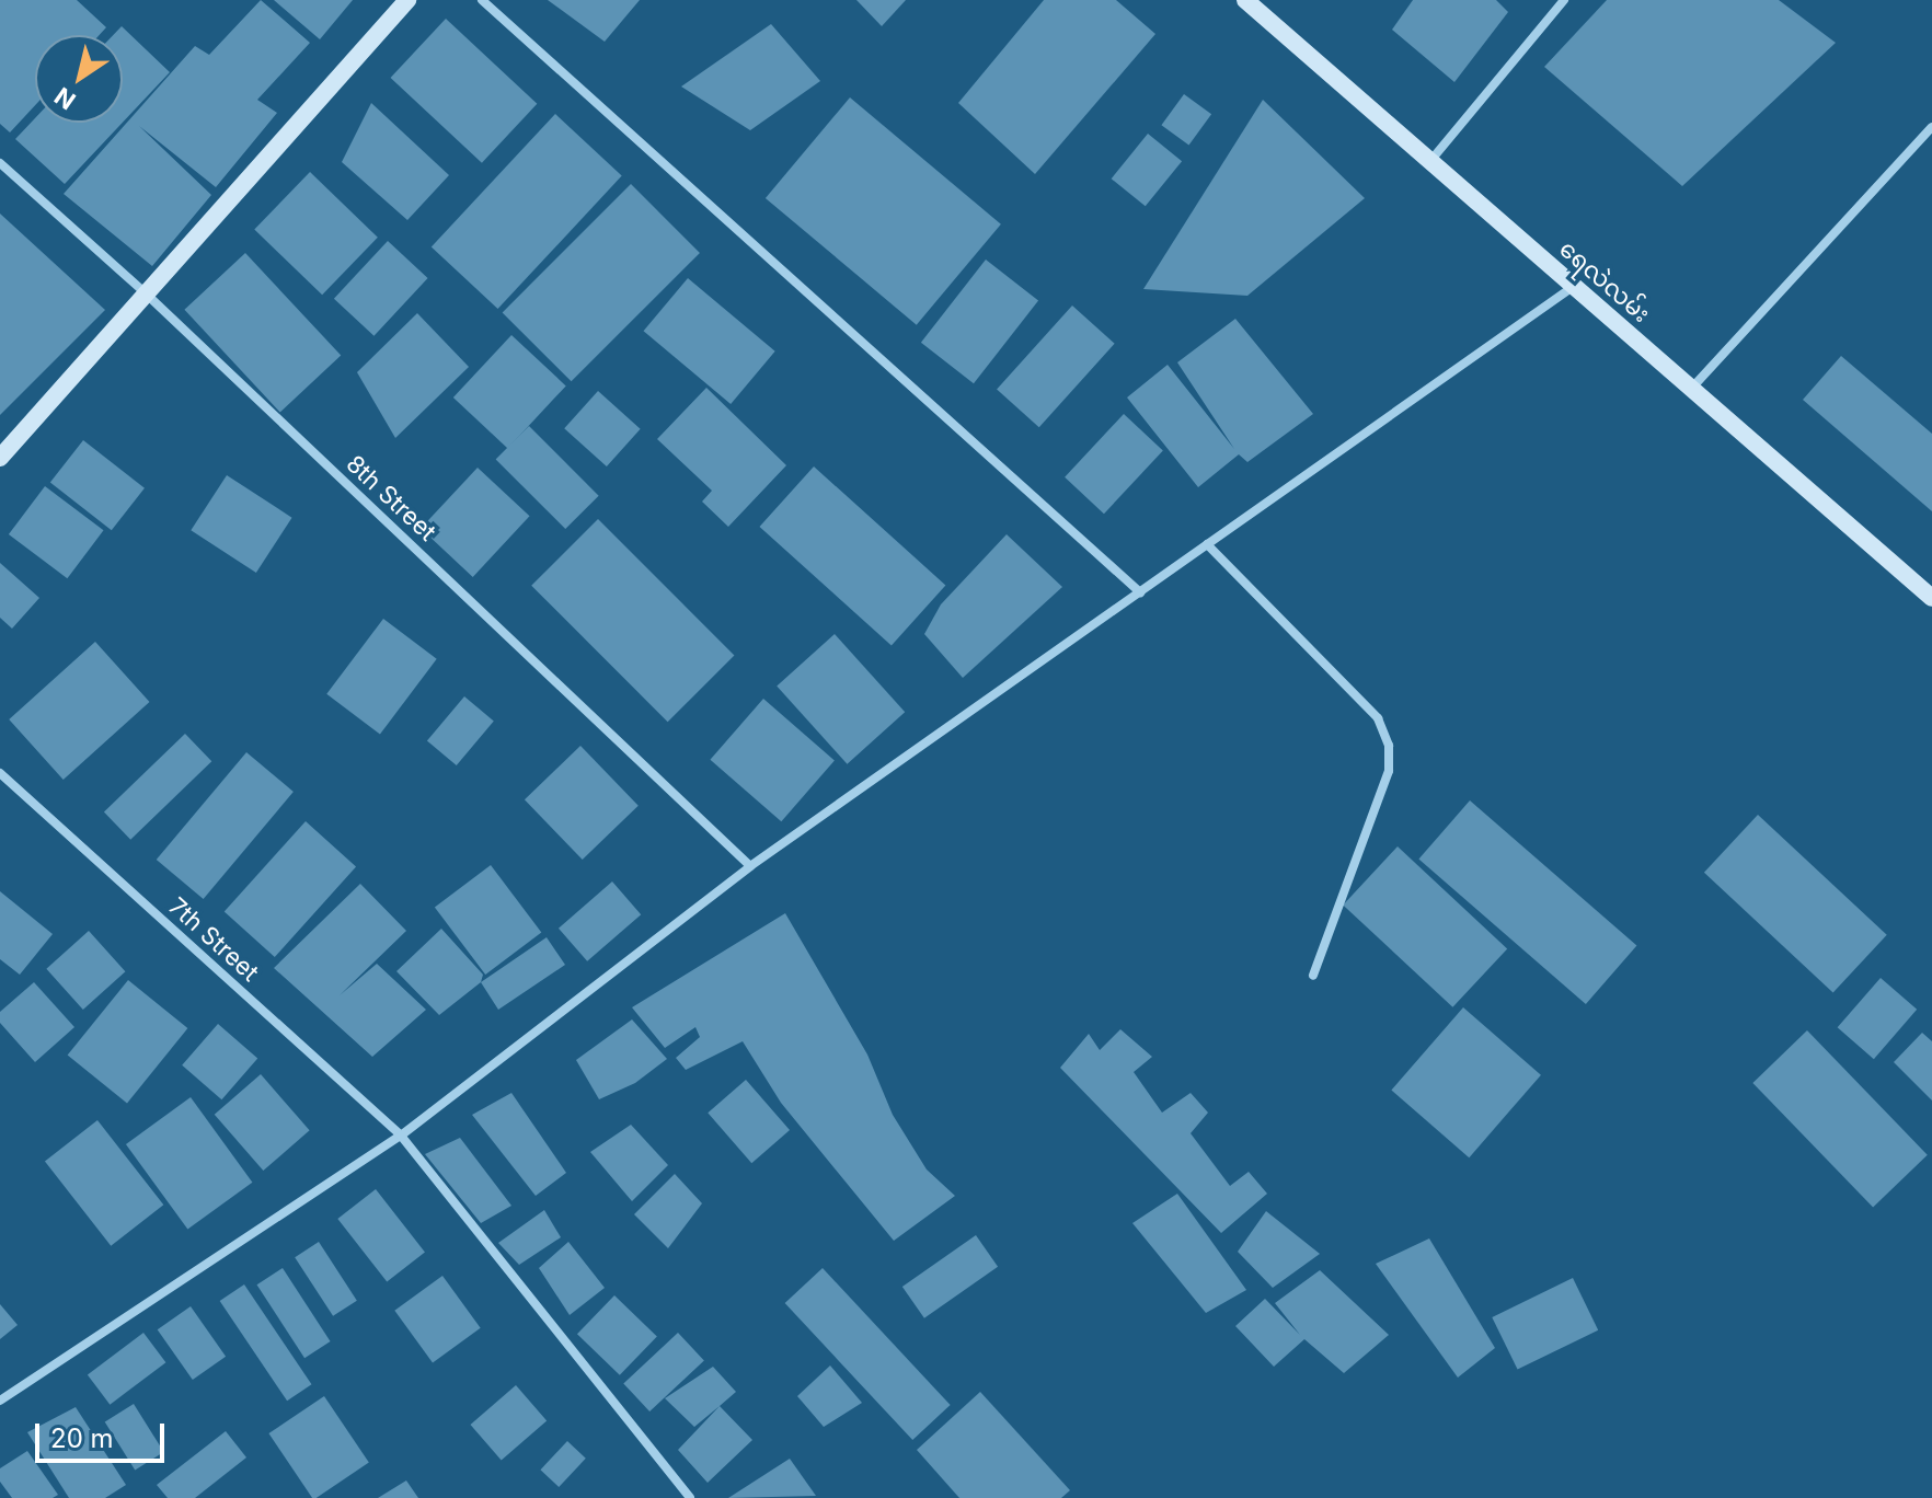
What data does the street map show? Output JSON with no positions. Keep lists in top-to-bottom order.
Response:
{
  "streets": {
    "main road": ["ရေလဲလမ်း"],
    "street": ["8th Street", "7th Street"]
  },
  "scale_bar": "20 m",
  "north": "bottom left"
}
